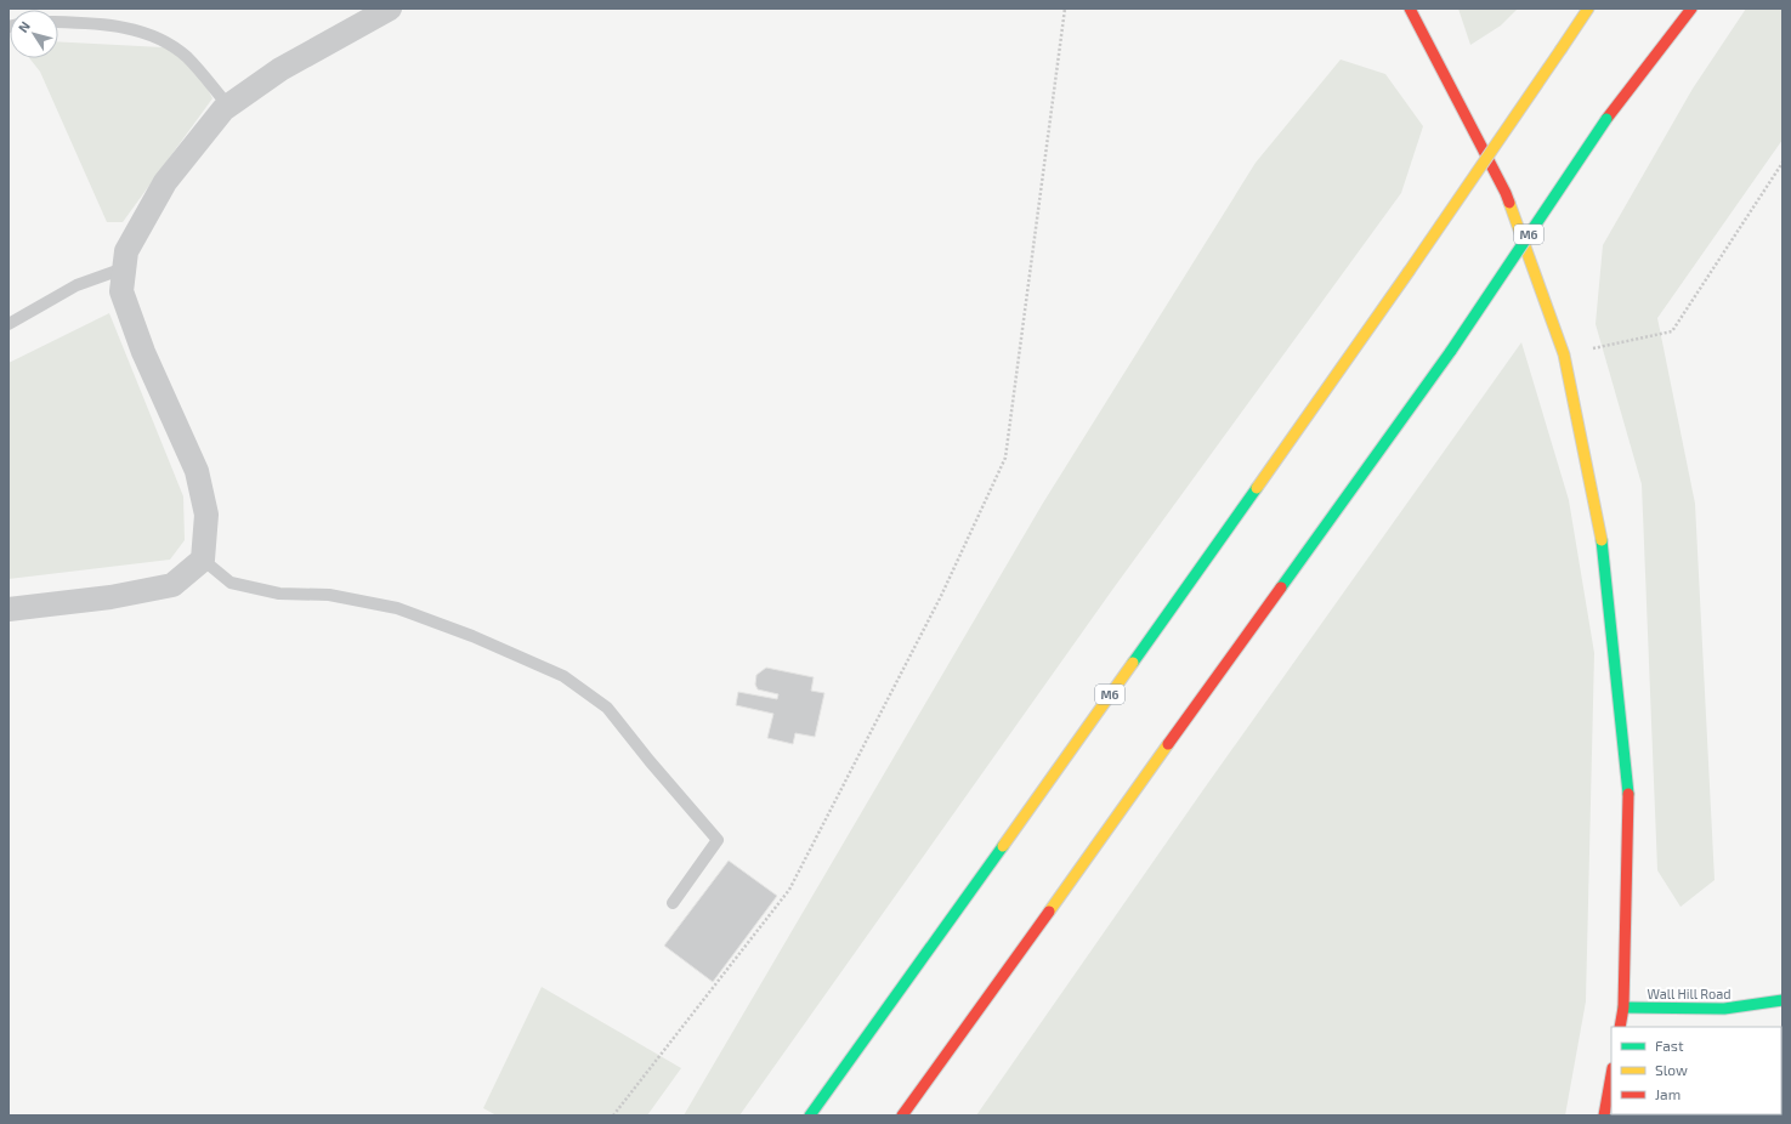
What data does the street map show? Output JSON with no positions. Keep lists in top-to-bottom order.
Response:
{
  "streets": {
    "main road": ["M6", "Wall Hill Road"]
  },
  "legend": ["Fast", "Slow", "Jam"],
  "north": "top left"
}
